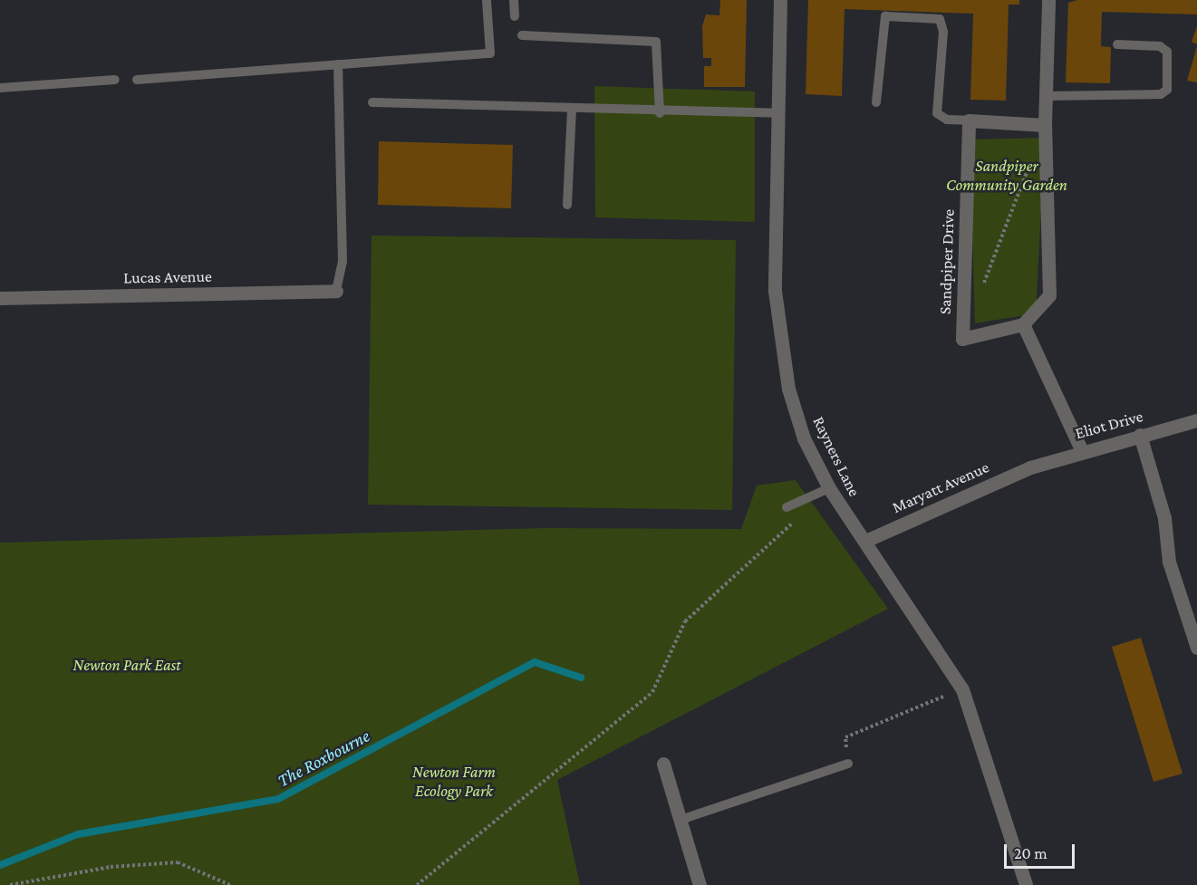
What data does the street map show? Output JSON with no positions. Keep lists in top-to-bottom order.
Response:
{
  "streets": {
    "street": [
      "Sandpiper Drive",
      "Lucas Avenue",
      "Eliot Drive",
      "Rayners Lane",
      "Maryatt Avenue"
    ]
  },
  "crossings": [
    ["Eliot Drive", "Maryatt Avenue"],
    ["Rayners Lane", "Maryatt Avenue"]
  ],
  "water": ["The Roxbourne"],
  "parks": ["Sandpiper Community Garden", "Newton Park East", "Newton Farm Ecology Park"],
  "scale_bar": "20 m"
}
